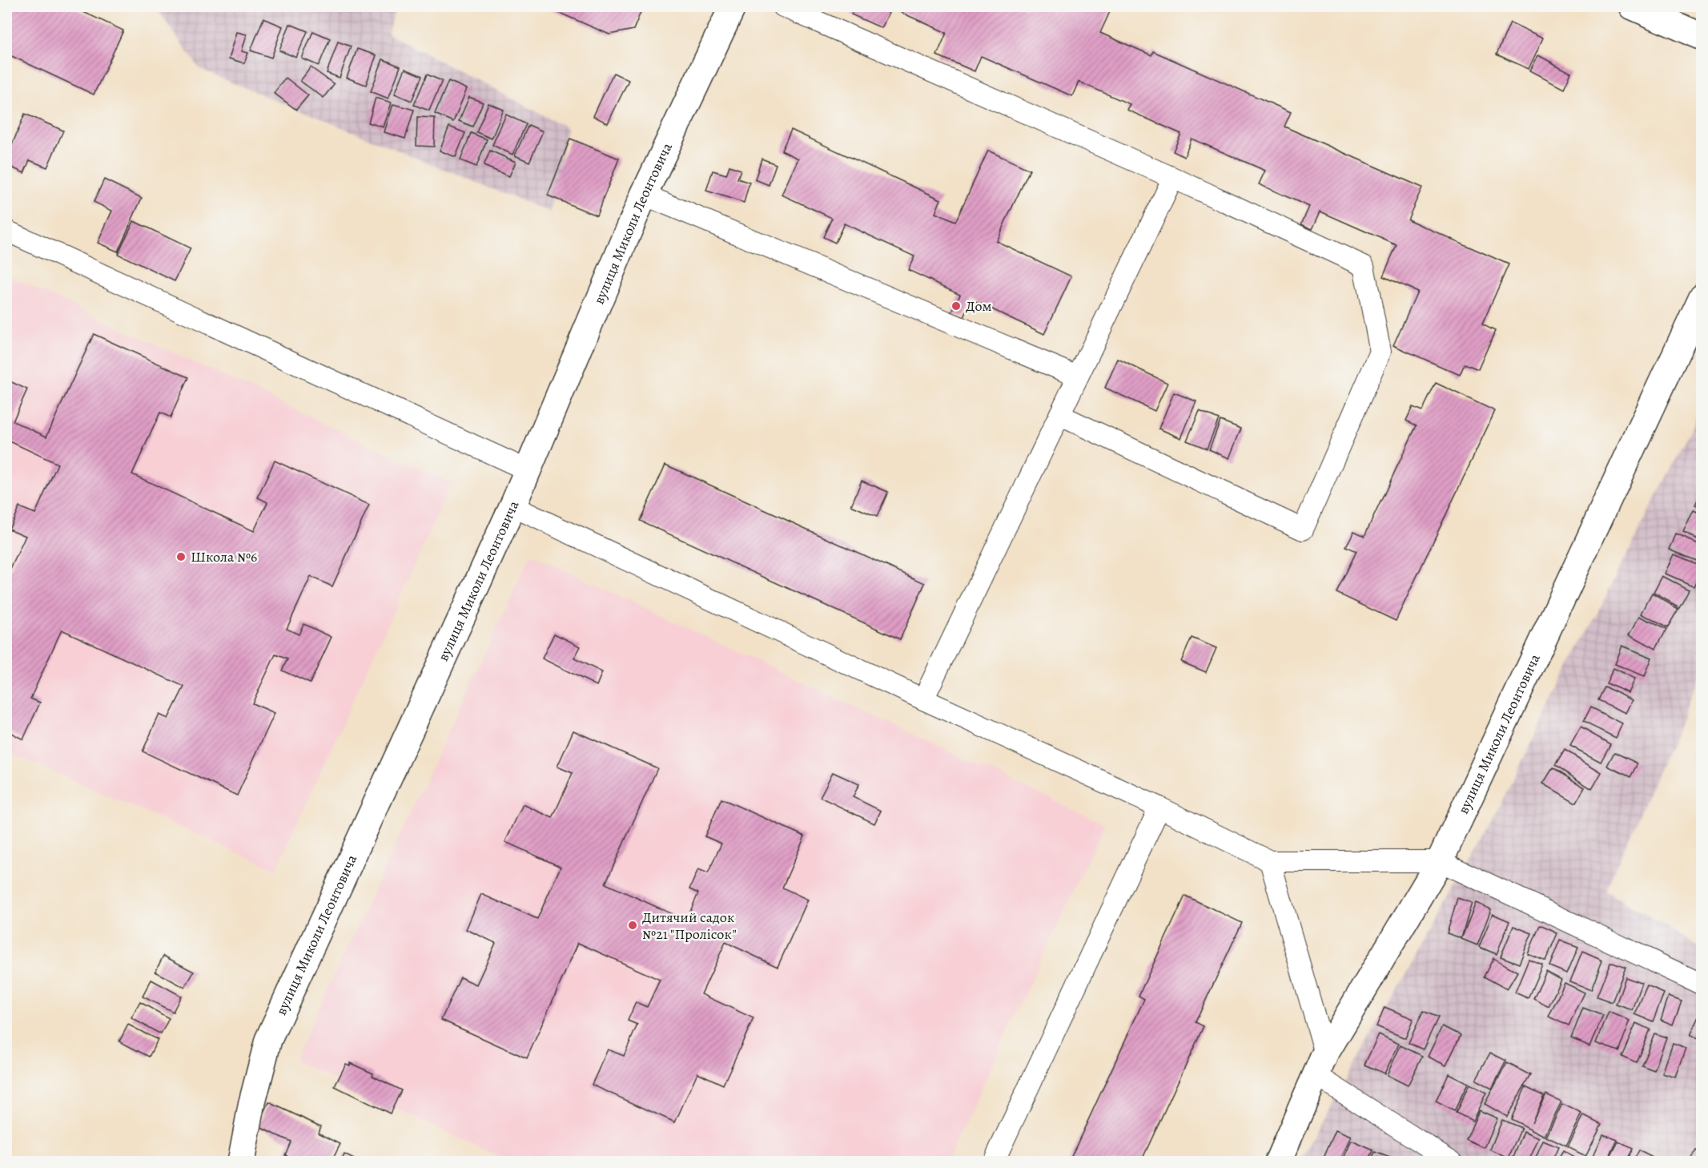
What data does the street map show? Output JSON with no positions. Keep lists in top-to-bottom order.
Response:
{
  "streets": {
    "street": ["вулиця Миколи Леонтовича"]
  },
  "places": ["Дом", "Школа №6", "Дитячий садок №21 \"Пролісок\""]
}
